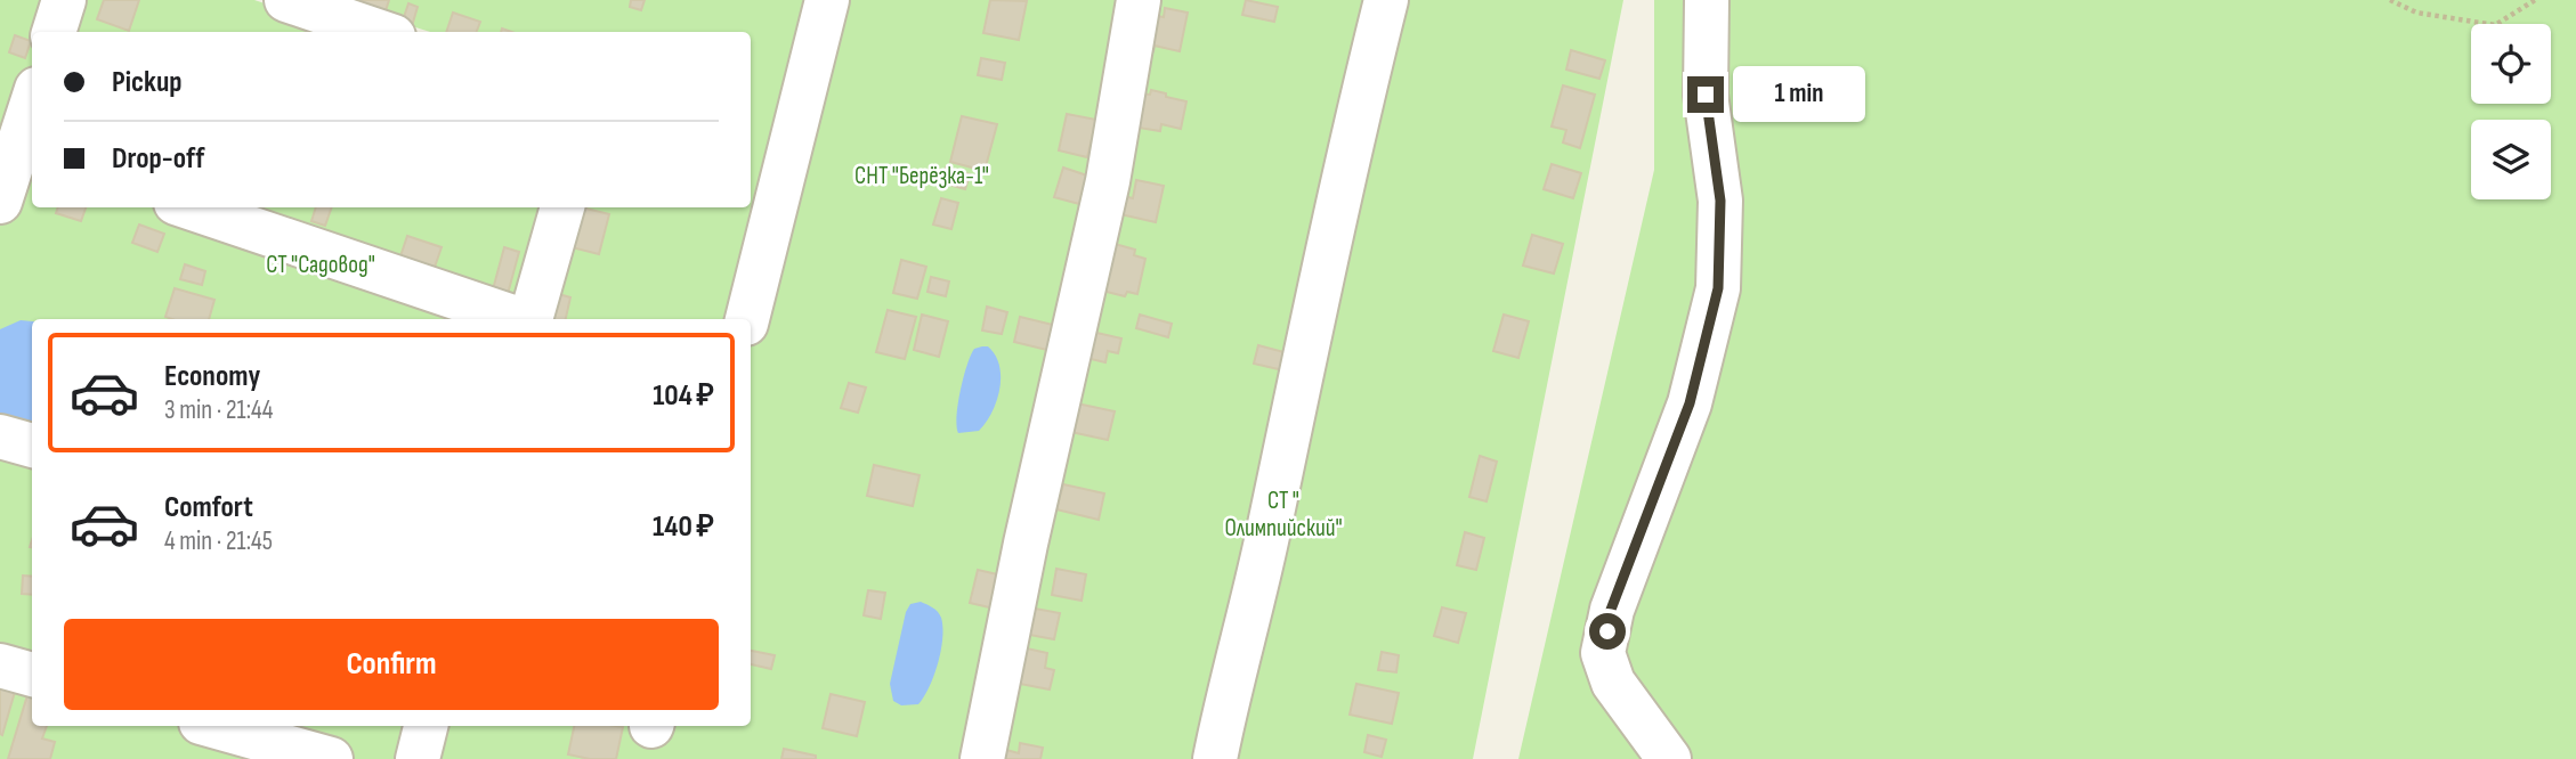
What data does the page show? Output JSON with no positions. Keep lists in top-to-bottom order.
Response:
{
  "parks": ["СНТ \"Берёзка-1\"", "СТ \"Садовод\"", "СТ \" Олимпийский\""],
  "page": {
    "banner": ["Pickup", "Drop-off"],
    "bubble": "1 min",
    "list": [
      {
        "name": "Economy",
        "note": "3 min · 21:44",
        "value": "104 ₽"
      },
      {
        "name": "Comfort",
        "note": "4 min · 21:45",
        "value": "140 ₽"
      }
    ],
    "buttons": "Confirm"
  }
}
